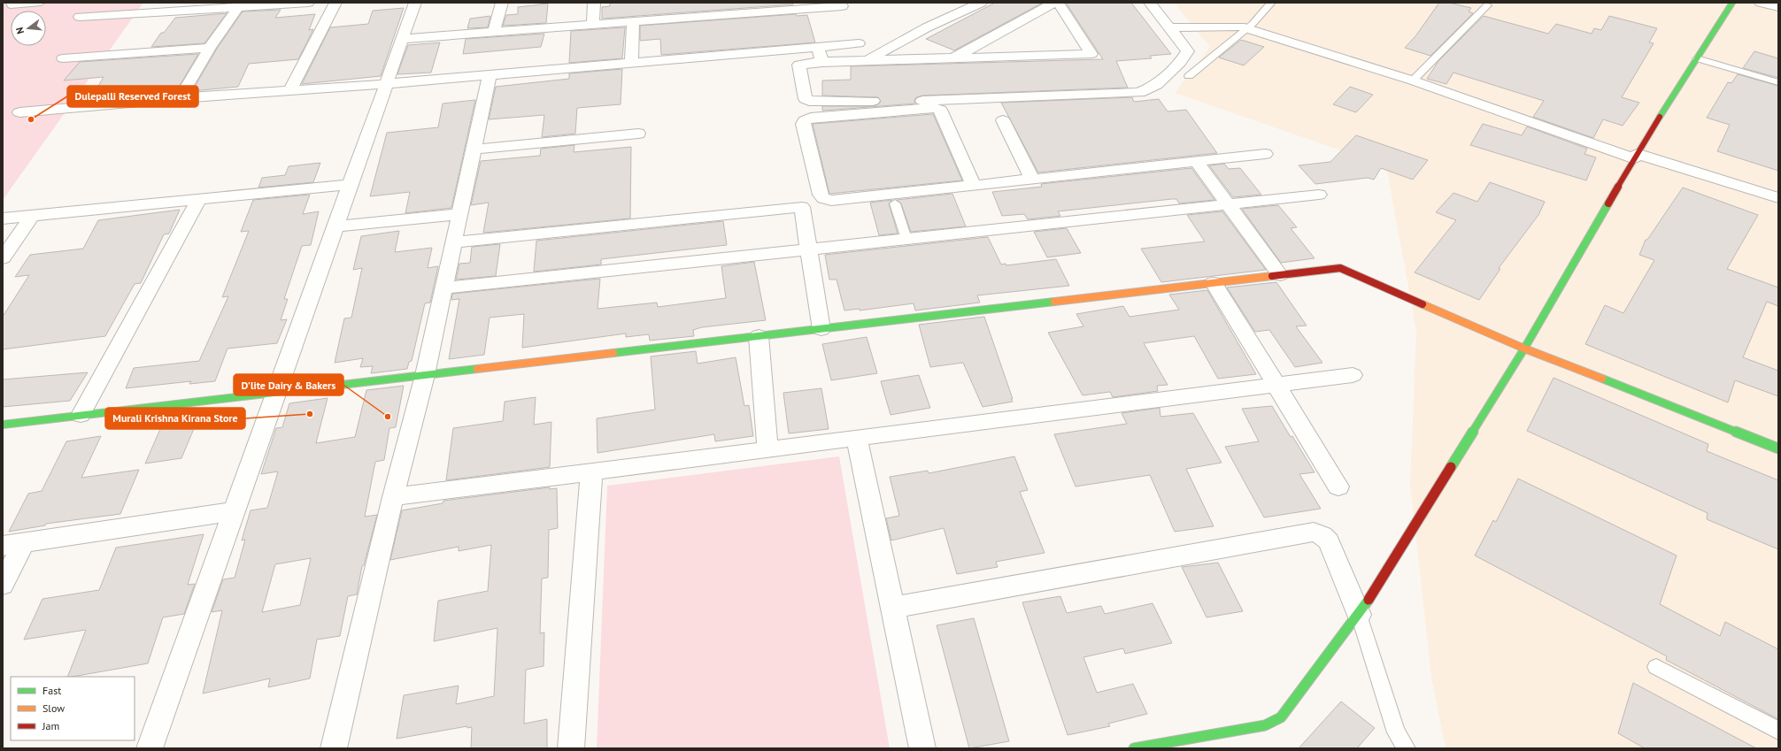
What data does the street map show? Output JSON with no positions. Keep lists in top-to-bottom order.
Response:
{
  "places": ["Dulepalli Reserved Forest", "Murali Krishna Kirana Store", "D'lite Dairy & Bakers"],
  "legend": ["Fast", "Slow", "Jam"],
  "north": "left"
}
